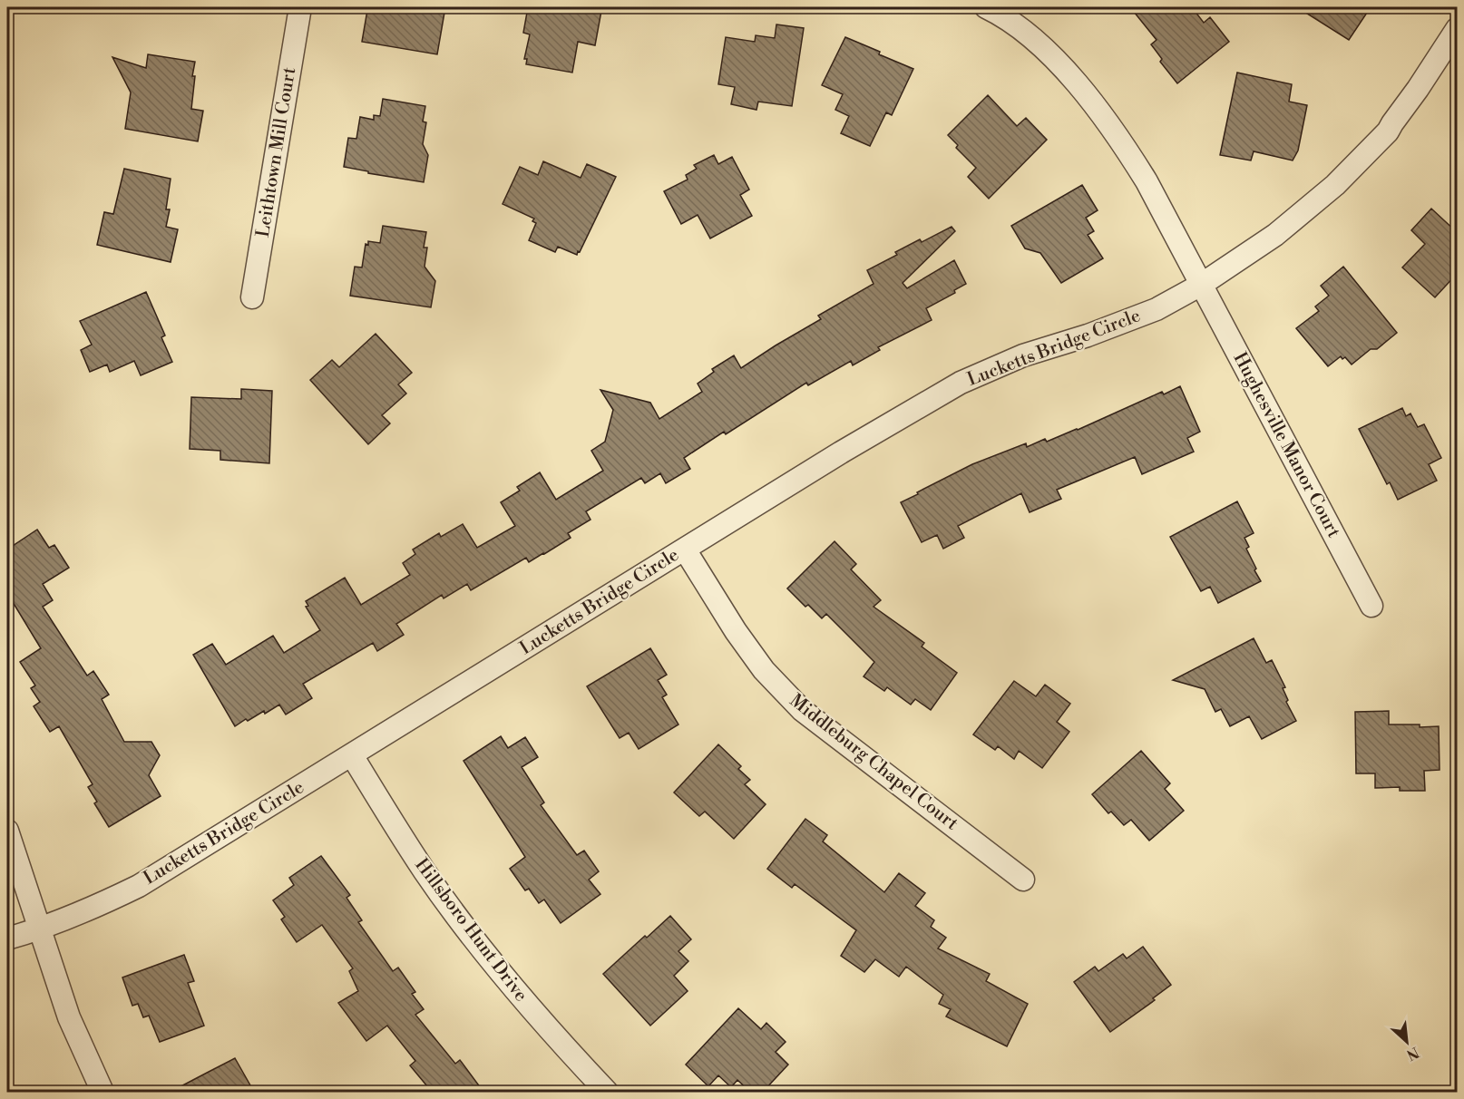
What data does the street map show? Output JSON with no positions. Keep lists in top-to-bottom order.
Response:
{
  "streets": {
    "street": [
      "Leithtown Mill Court",
      "Lucketts Bridge Circle",
      "Hughesville Manor Court",
      "Middleburg Chapel Court",
      "Hillsboro Hunt Drive"
    ]
  },
  "crossings": [
    ["Lucketts Bridge Circle", "Hughesville Manor Court"],
    ["Lucketts Bridge Circle", "Middleburg Chapel Court"],
    ["Lucketts Bridge Circle", "Hillsboro Hunt Drive"]
  ],
  "north": "bottom right"
}
